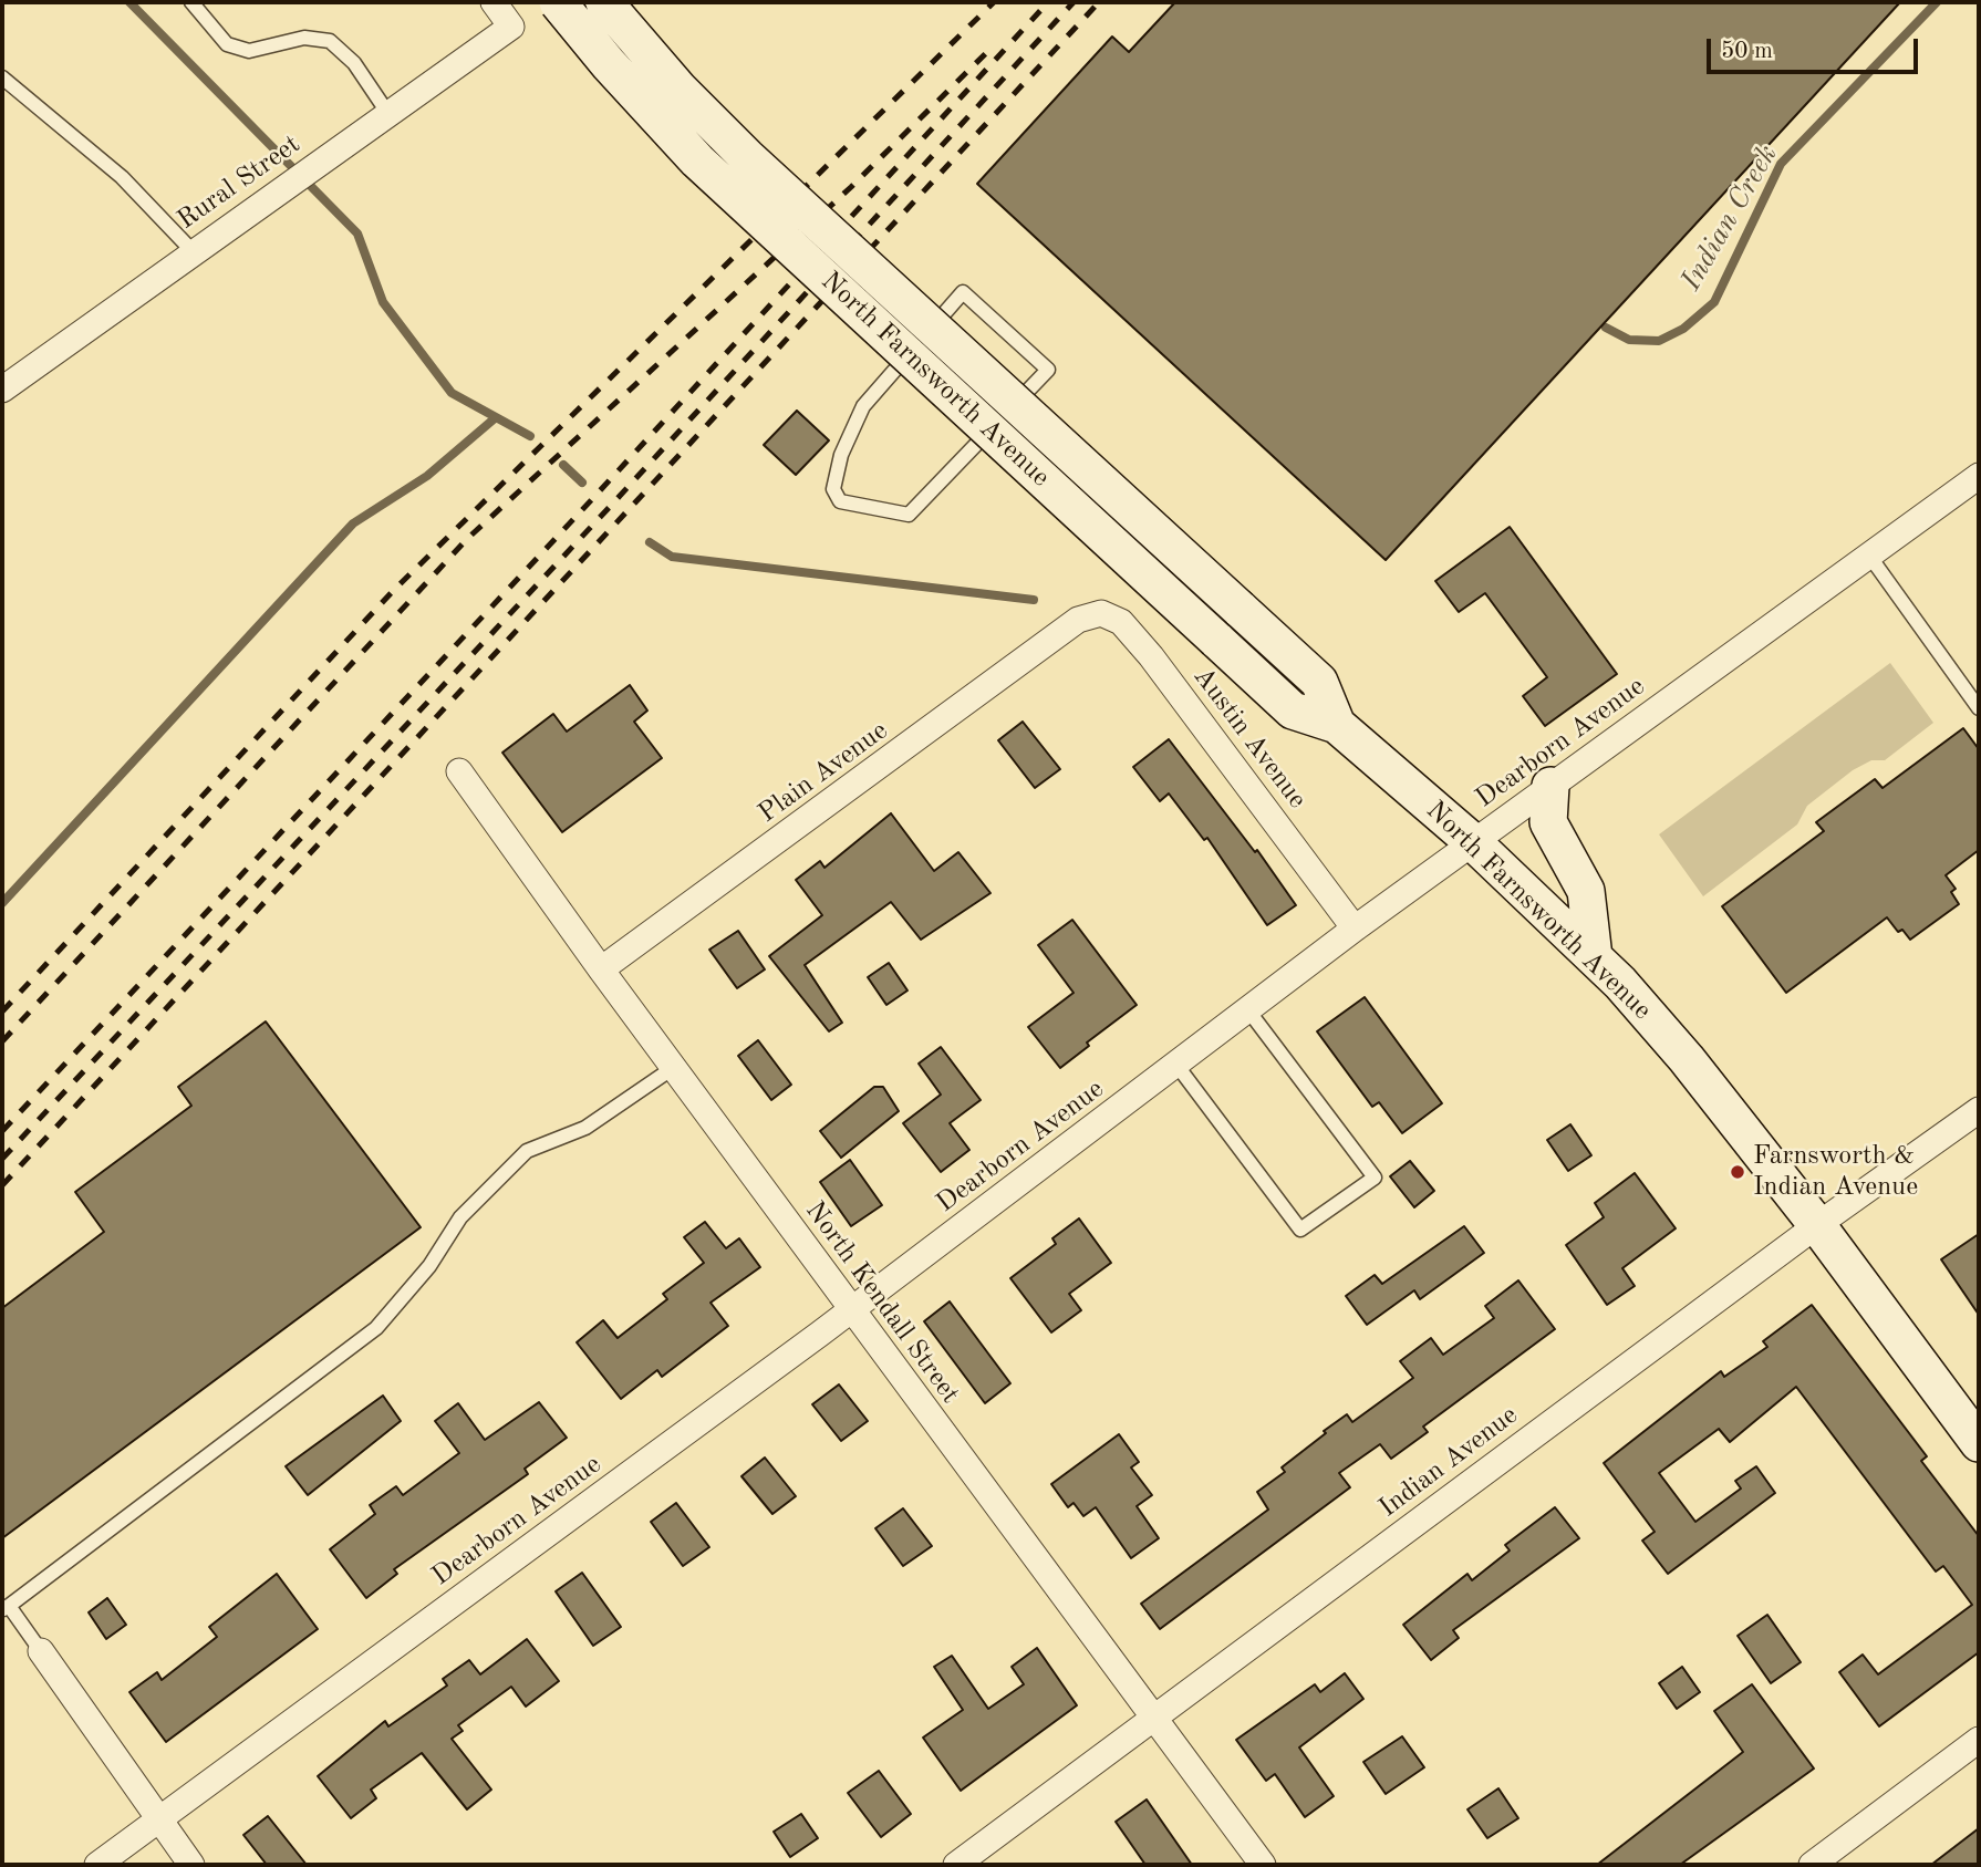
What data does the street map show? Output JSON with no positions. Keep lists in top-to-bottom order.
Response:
{
  "streets": {
    "main road": ["North Farnsworth Avenue"],
    "street": [
      "Rural Street",
      "Austin Avenue",
      "Dearborn Avenue",
      "Plain Avenue",
      "North Kendall Street",
      "Indian Avenue"
    ]
  },
  "crossings": [
    ["North Farnsworth Avenue", "Dearborn Avenue"],
    ["North Farnsworth Avenue", "Indian Avenue"],
    ["Austin Avenue", "Dearborn Avenue"],
    ["Austin Avenue", "Plain Avenue"],
    ["Dearborn Avenue", "North Kendall Street"],
    ["Plain Avenue", "North Kendall Street"],
    ["North Kendall Street", "Indian Avenue"]
  ],
  "water": ["Indian Creek"],
  "places": ["Farnsworth & Indian Avenue"],
  "scale_bar": "50 m"
}
